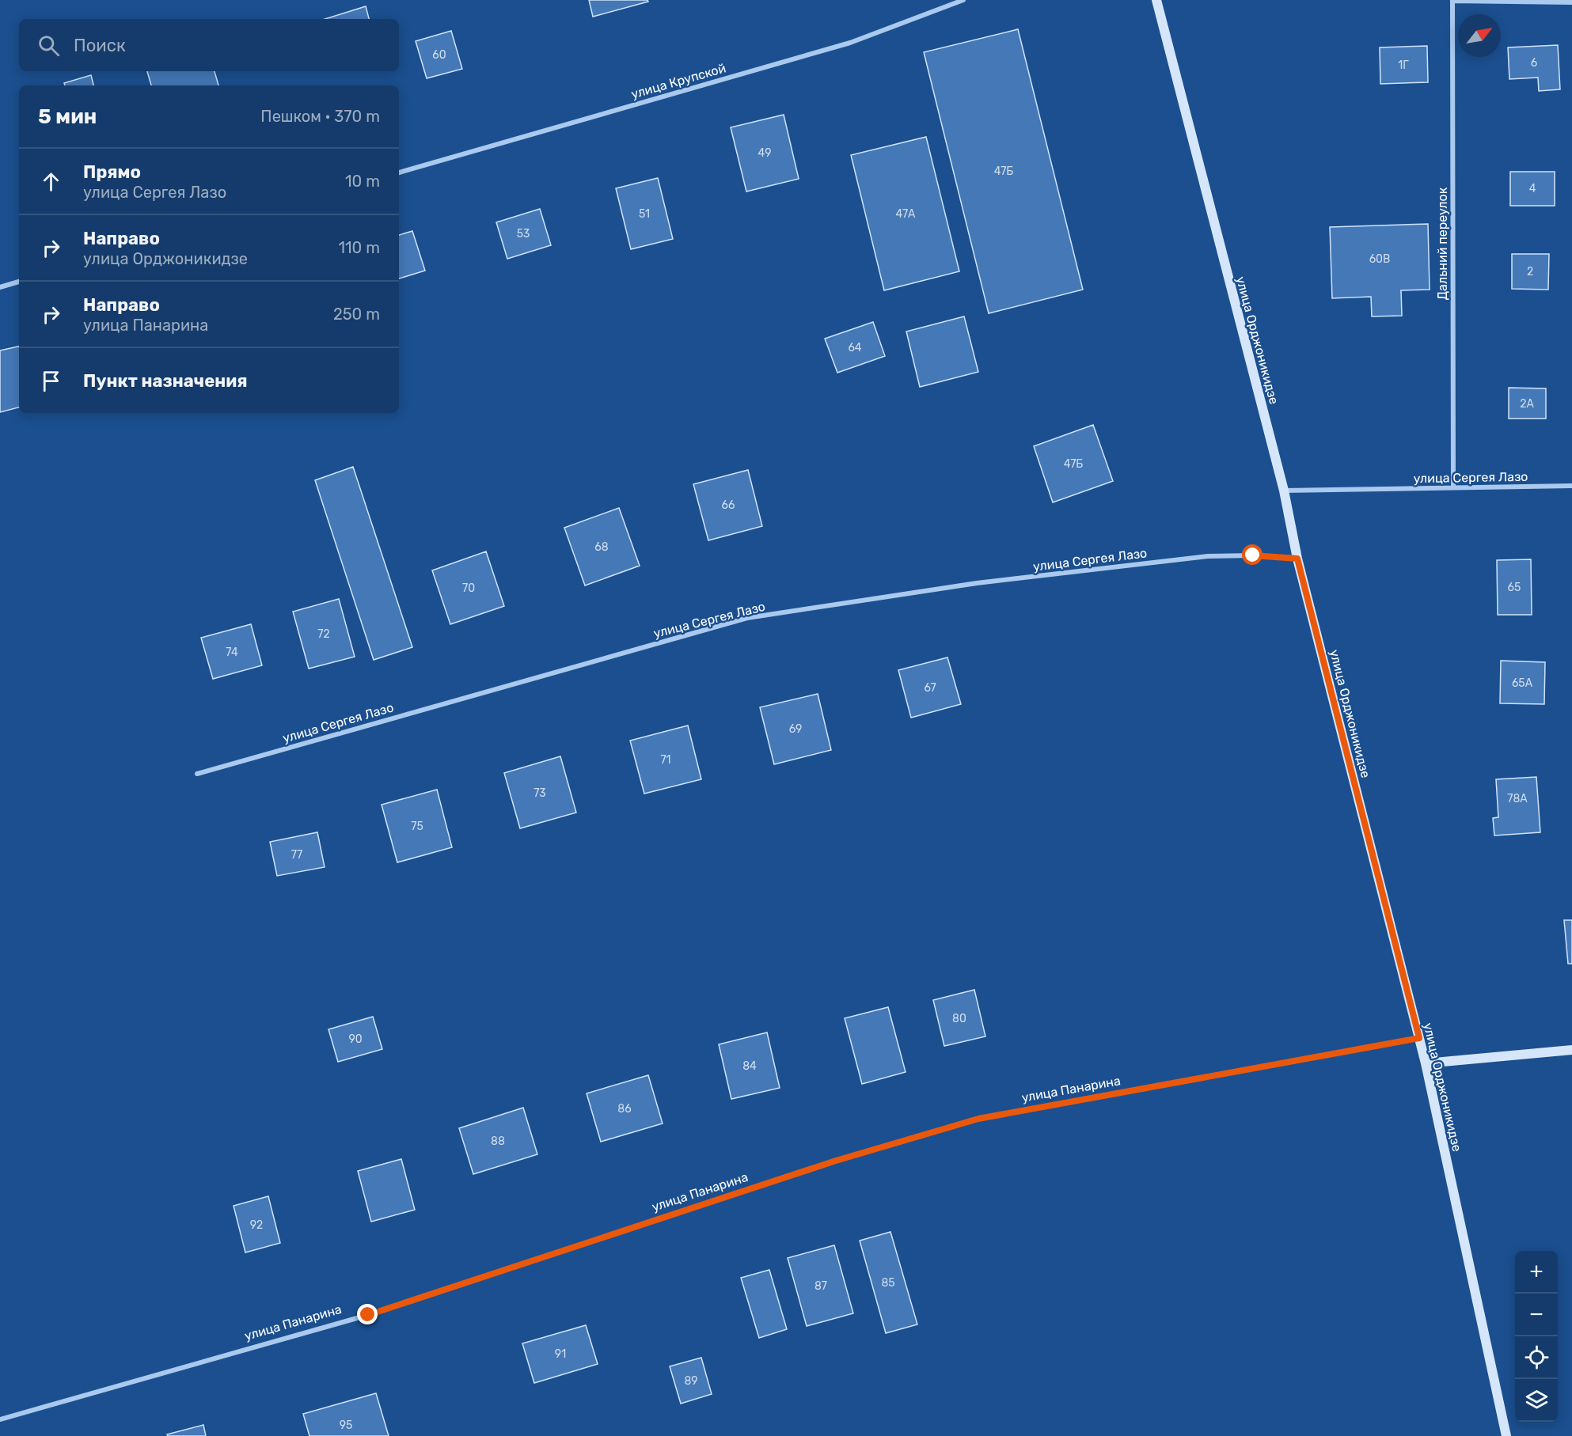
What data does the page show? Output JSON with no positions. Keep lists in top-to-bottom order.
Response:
{
  "streets": {
    "main road": ["улица Орджоникидзе"],
    "street": [
      "улица Крупской",
      "Дальний переулок",
      "улица Сергея Лазо",
      "улица Панарина"
    ]
  },
  "crossings": [
    ["Дальний переулок", "улица Сергея Лазо"],
    ["улица Орджоникидзе", "улица Сергея Лазо"],
    ["улица Орджоникидзе", "улица Панарина"]
  ],
  "house_numbers": [
    "60",
    "6",
    "1Г",
    "49",
    "47Б",
    "4",
    "51",
    "47А",
    "53",
    "60В",
    "2",
    "64",
    "2А",
    "47Б",
    "66",
    "68",
    "65",
    "70",
    "72",
    "74",
    "65А",
    "67",
    "69",
    "71",
    "73",
    "78А",
    "75",
    "77",
    "80",
    "90",
    "84",
    "86",
    "88",
    "92",
    "85",
    "87",
    "91",
    "89",
    "95"
  ],
  "north": "top right",
  "page": {
    "search": "Поиск",
    "heading": ["5 мин", "Пешком · 370 m"],
    "list": [
      ["Прямо", "улица Сергея Лазо", "10 m"],
      ["Направо", "улица Орджоникидзе", "110 m"],
      ["Направо", "улица Панарина", "250 m"],
      "Пункт назначения"
    ],
    "map_buttons": ["+", "−"]
  }
}
